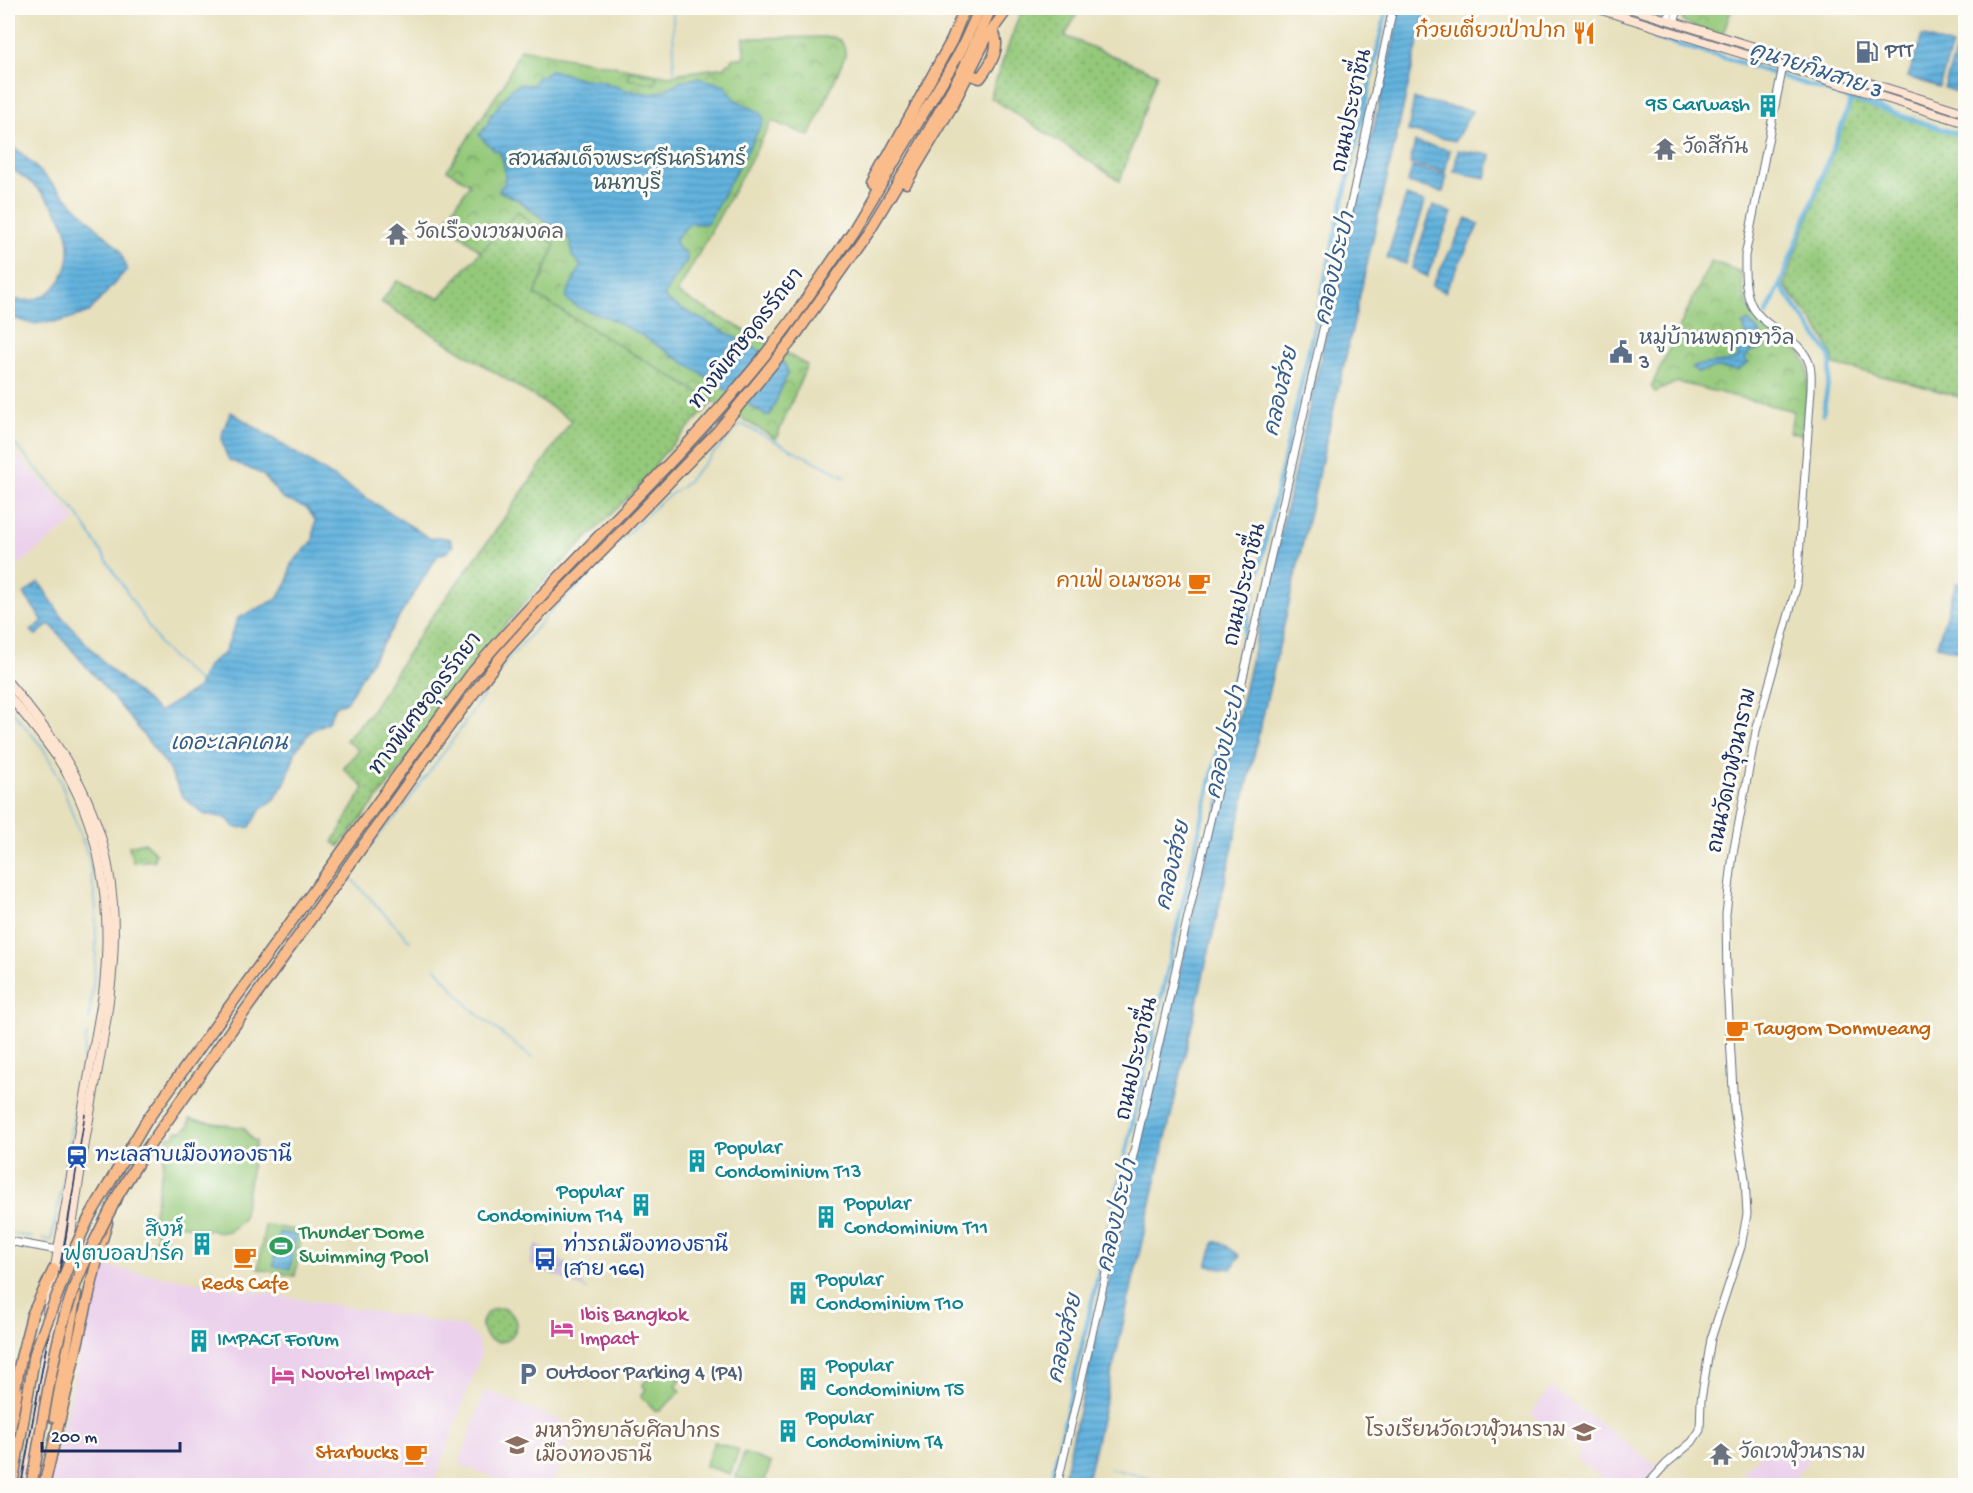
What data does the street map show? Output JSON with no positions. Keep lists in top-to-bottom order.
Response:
{
  "streets": {
    "highway": ["ทางพิเศษอุดรรัถยา"],
    "street": ["ถนนประชาชื่น", "ถนนวัดเวฬุวนาราม"]
  },
  "water": [
    "คูนายกิมสาย 3",
    "คลองประปา",
    "คลองส่วย",
    "เดอะเลคเคน"
  ],
  "parks": ["สวนสมเด็จพระศรีนครินทร์ นนทบุรี"],
  "places": {
    "restaurant": ["ก๋วยเตี๋ยวเป่าปาก"],
    "fuel station": ["PTT"],
    "building": [
      "95 Carwash",
      "Popular Condominium T13",
      "Popular Condominium T14",
      "Popular Condominium T11",
      "สิงห์ ฟุตบอลปาร์ค",
      "Popular Condominium T10",
      "IMPACT Forum",
      "Popular Condominium T5",
      "Popular Condominium T4"
    ],
    "temple": ["วัดสีกัน", "วัดเรืองเวชมงคล", "วัดเวฬุวนาราม"],
    "public building": ["หมู่บ้านพฤกษาวิล 3"],
    "cafe": [
      "คาเฟ่ อเมซอน",
      "Taugom Donmueang",
      "Reds Cafe",
      "Starbucks"
    ],
    "station": ["ทะเลสาบเมืองทองธานี"],
    "sports": ["Thunder Dome Swimming Pool"],
    "bus stop": ["ท่ารถเมืองทองธานี (สาย 166)"],
    "hotel": ["Ibis Bangkok Impact", "Novotel Impact"],
    "parking": ["Outdoor Parking 4 (P4)"],
    "school or university": ["โรงเรียนวัดเวฬุวนาราม", "มหาวิทยาลัยศิลปากร เมืองทองธานี"]
  },
  "scale_bar": "200 m"
}
